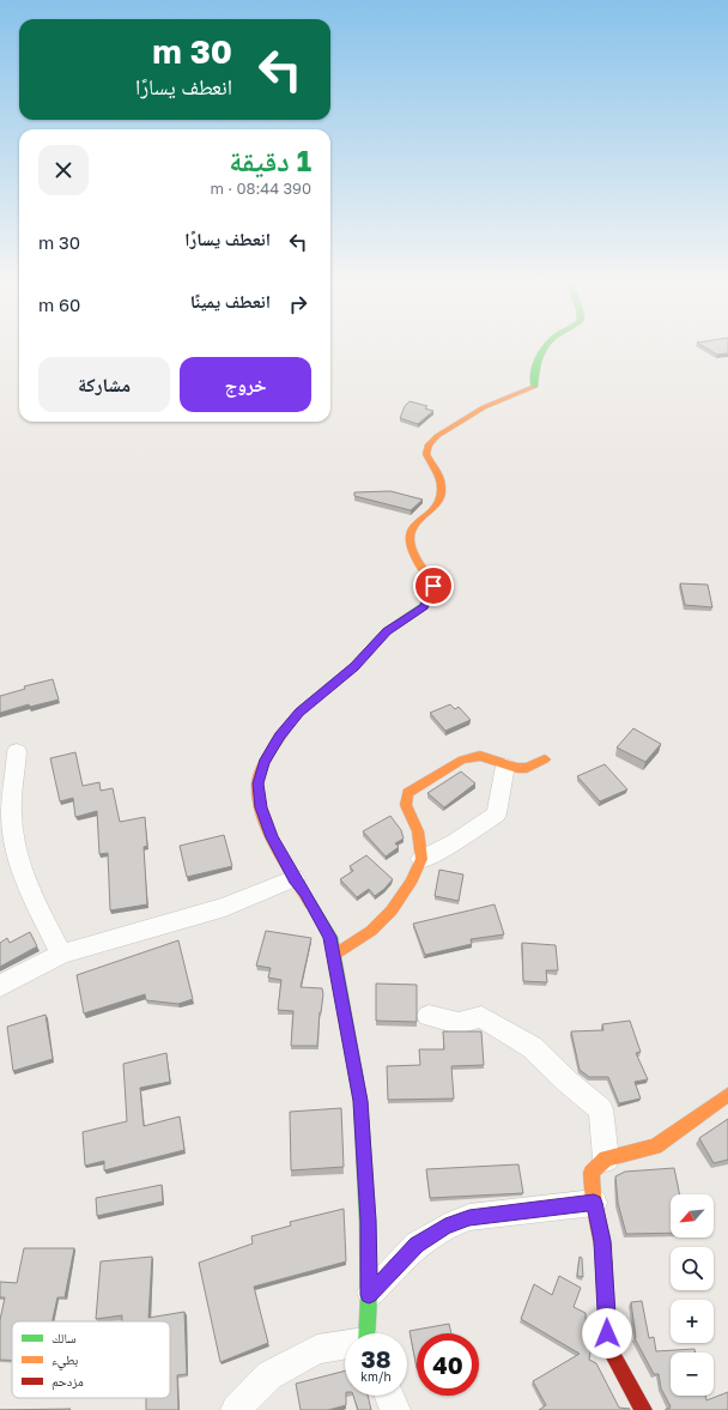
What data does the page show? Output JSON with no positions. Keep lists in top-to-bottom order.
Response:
{
  "legend": ["سالك", "بطيء", "مزدحم"],
  "north": "bottom left",
  "page": {
    "turn": ["30 m", "انعطف يسارًا"],
    "heading": ["1 دقيقة", "390 m · 08:44"],
    "list": [
      {
        "name": "انعطف يسارًا",
        "value": "30 m"
      },
      {
        "name": "انعطف يمينًا",
        "value": "60 m"
      }
    ],
    "buttons": ["خروج", "مشاركة"],
    "map_buttons": ["+", "−"],
    "speed": "38 km/h",
    "limit": "40"
  }
}
